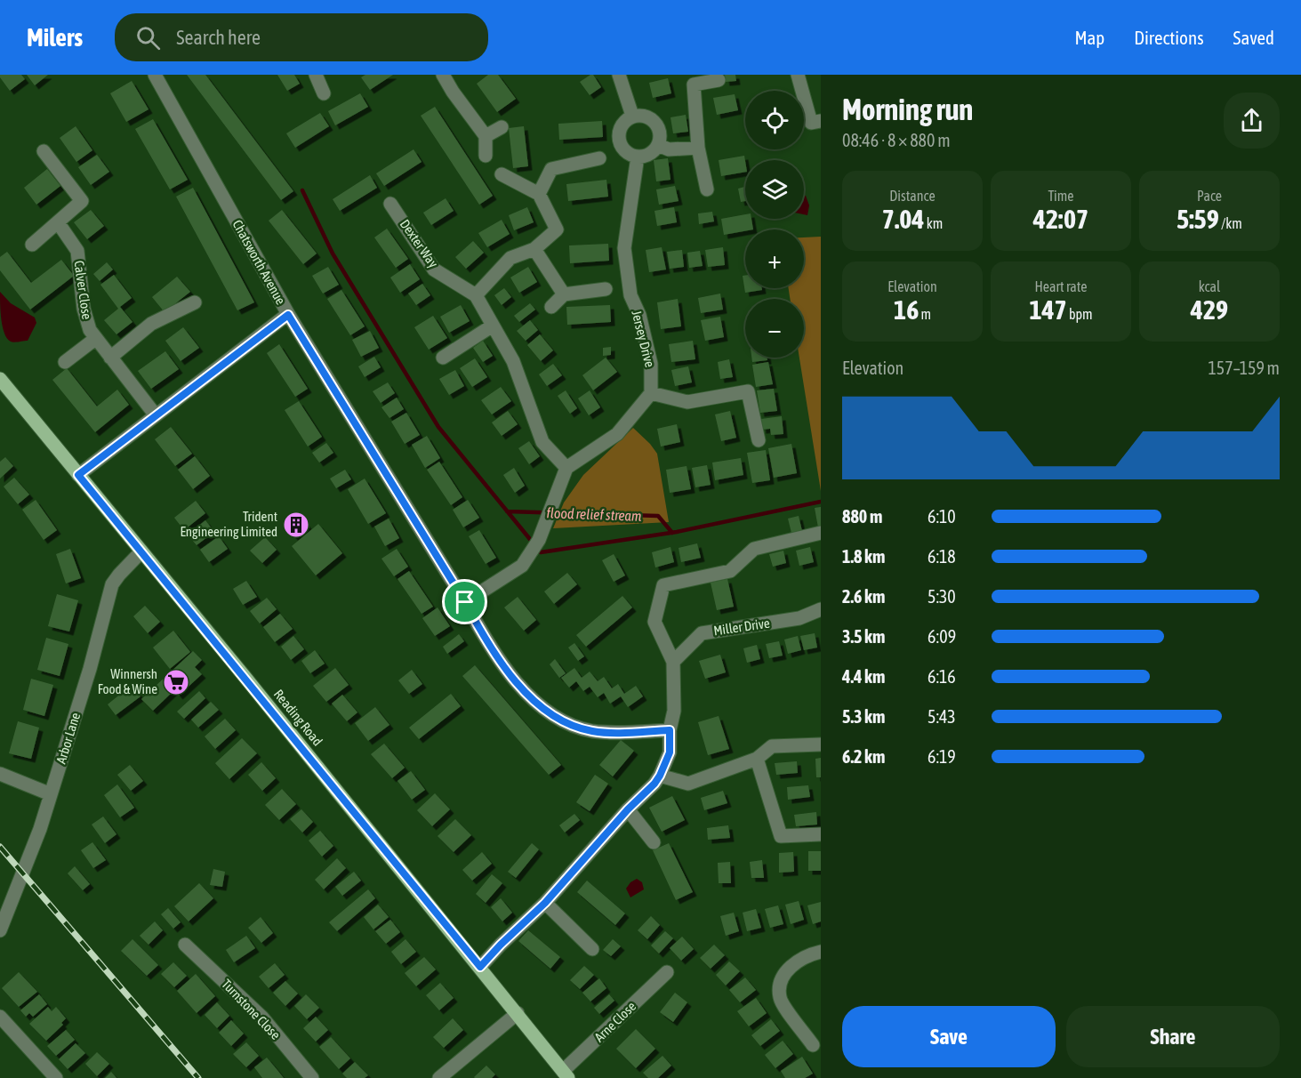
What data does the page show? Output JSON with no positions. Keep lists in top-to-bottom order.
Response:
{
  "streets": {
    "main road": ["Reading Road"],
    "street": [
      "Dexter Way",
      "Chatsworth Avenue",
      "Calver Close",
      "Jersey Drive",
      "Miller Drive",
      "Arbor Lane",
      "Turnstone Close",
      "Arne Close"
    ]
  },
  "crossings": [
    ["Reading Road", "Arbor Lane"],
    ["Reading Road", "Arne Close"]
  ],
  "water": ["flood relief stream"],
  "places": {
    "building": ["Trident Engineering Limited"],
    "supermarket": ["Winnersh Food & Wine"]
  },
  "page": {
    "header": "Milers",
    "search": "Search here",
    "nav": ["Map", "Directions", "Saved"],
    "heading": ["Morning run", "08:46 · 8 × 880 m"],
    "map_buttons": ["+", "−"],
    "stats": [
      ["Distance", "7.04 km"],
      ["Time", "42:07"],
      ["Pace", "5:59 /km"],
      ["Elevation", "16 m"],
      ["Heart rate", "147 bpm"],
      ["kcal", "429"]
    ],
    "chart": ["Elevation", "157–159 m"],
    "list": [
      {
        "name": "880 m",
        "note": "6:10"
      },
      {
        "name": "1.8 km",
        "note": "6:18"
      },
      {
        "name": "2.6 km",
        "note": "5:30"
      },
      {
        "name": "3.5 km",
        "note": "6:09"
      },
      {
        "name": "4.4 km",
        "note": "6:16"
      },
      {
        "name": "5.3 km",
        "note": "5:43"
      },
      {
        "name": "6.2 km",
        "note": "6:19"
      }
    ],
    "buttons": ["Save", "Share"]
  }
}
